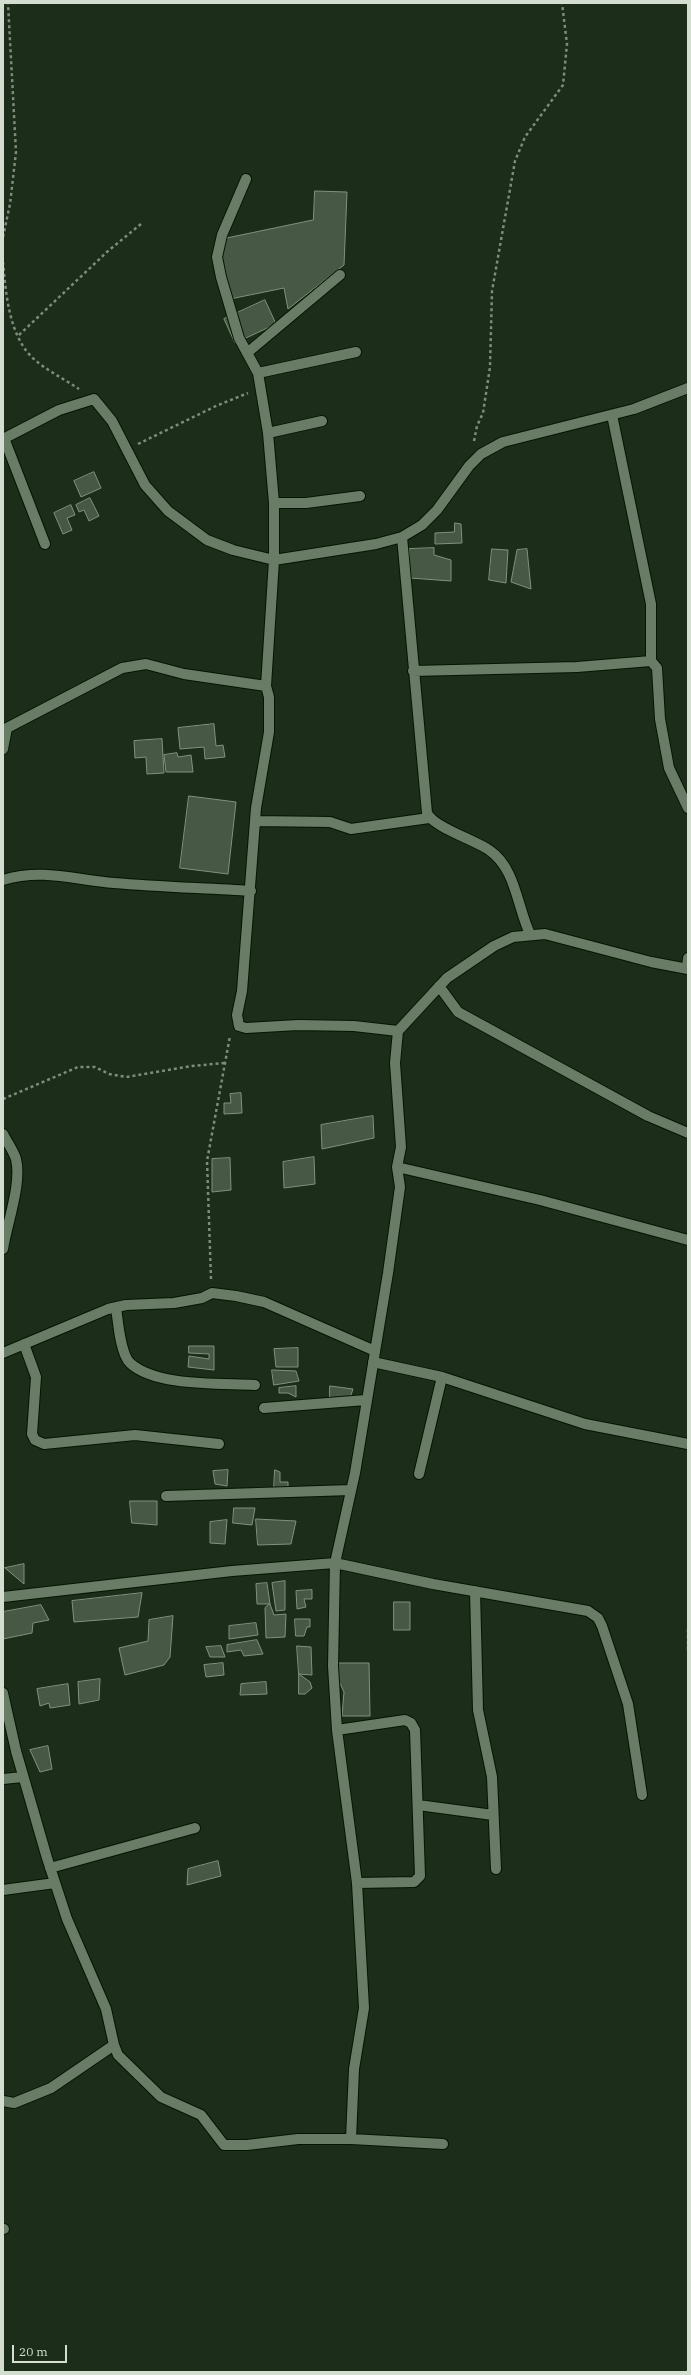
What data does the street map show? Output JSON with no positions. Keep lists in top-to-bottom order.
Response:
{
  "scale_bar": "20 m"
}
